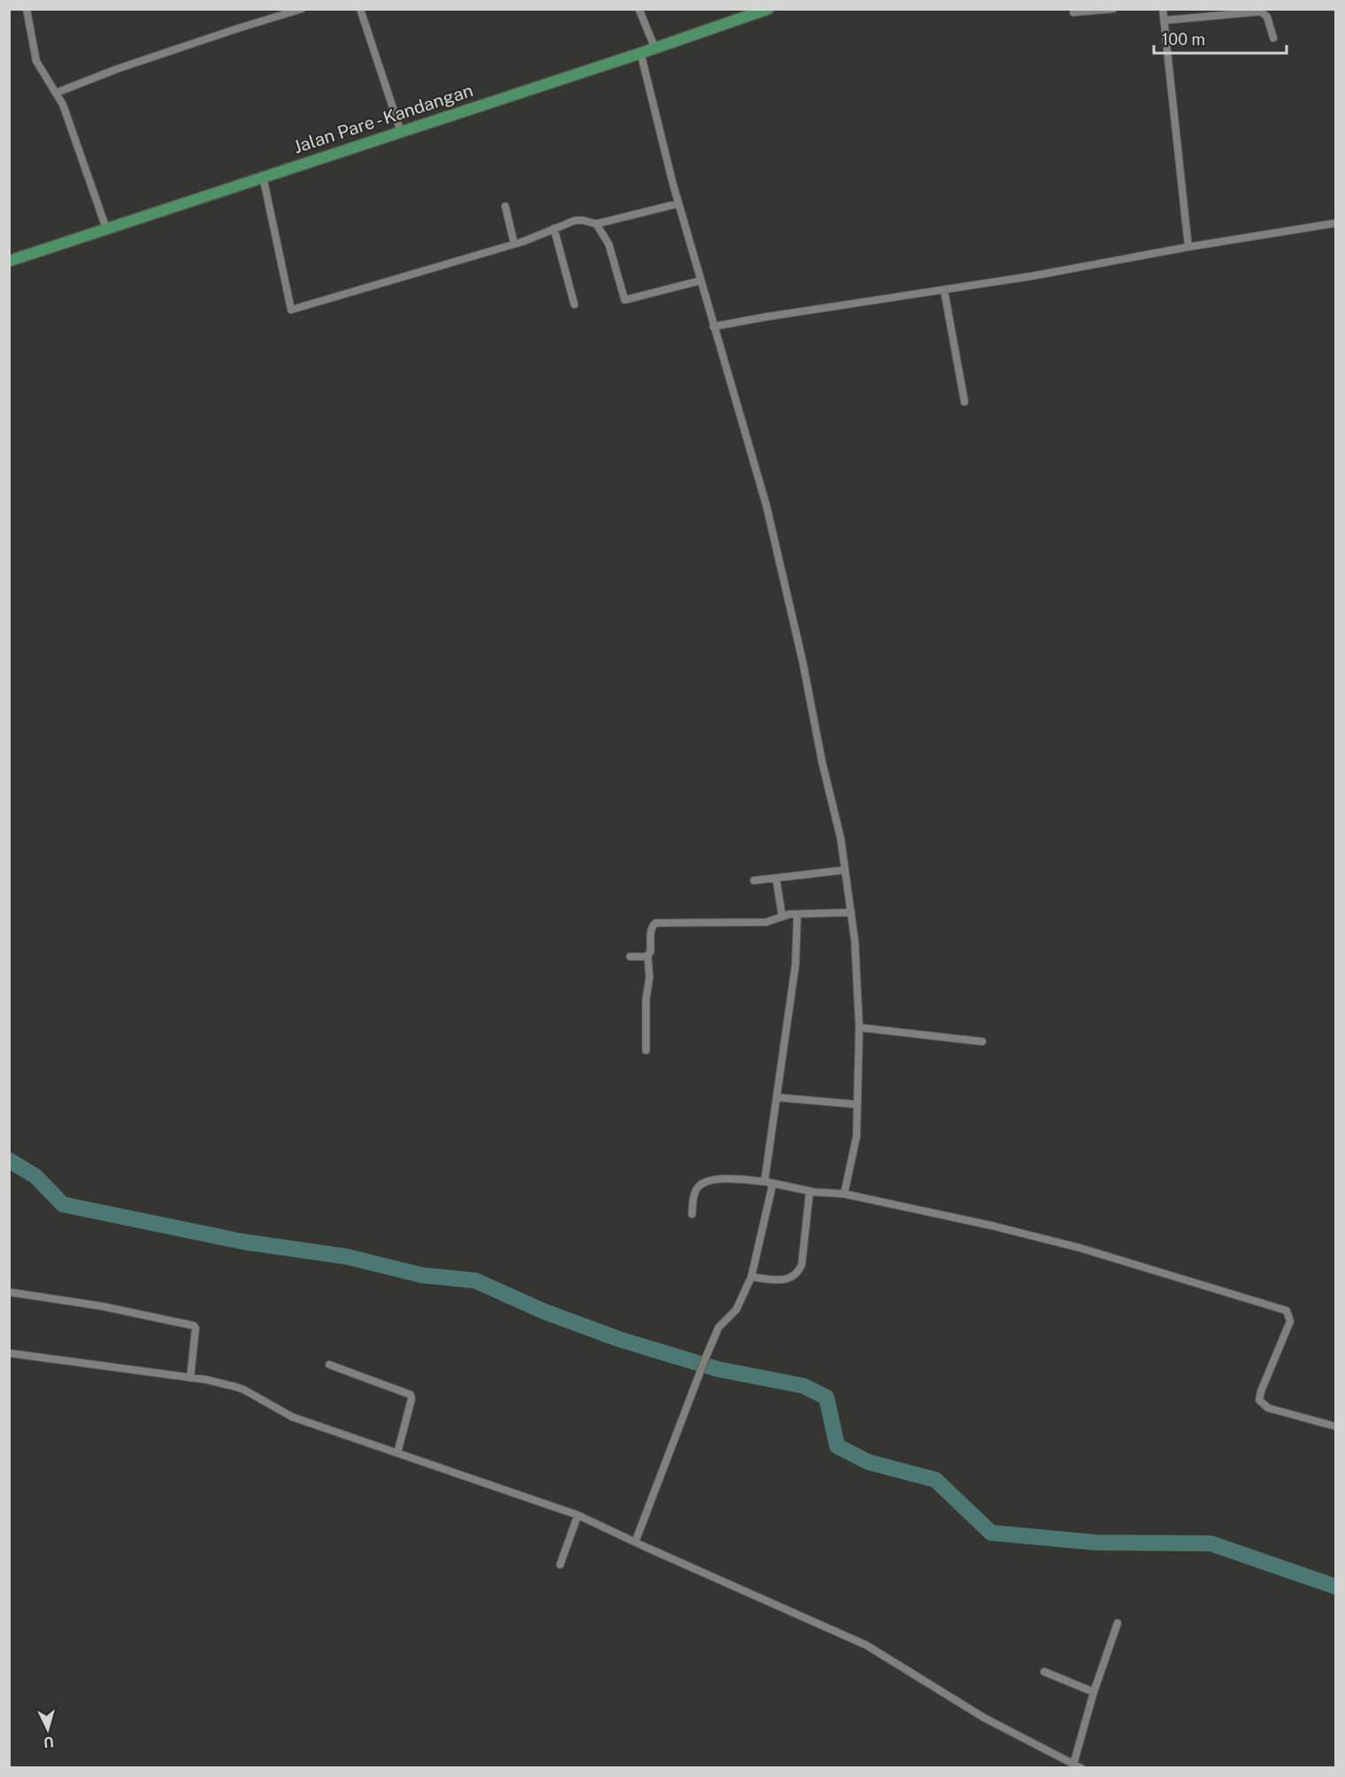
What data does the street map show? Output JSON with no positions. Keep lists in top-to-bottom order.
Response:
{
  "streets": {
    "main road": ["Jalan Pare - Kandangan"]
  },
  "scale_bar": "100 m",
  "north": "bottom"
}
